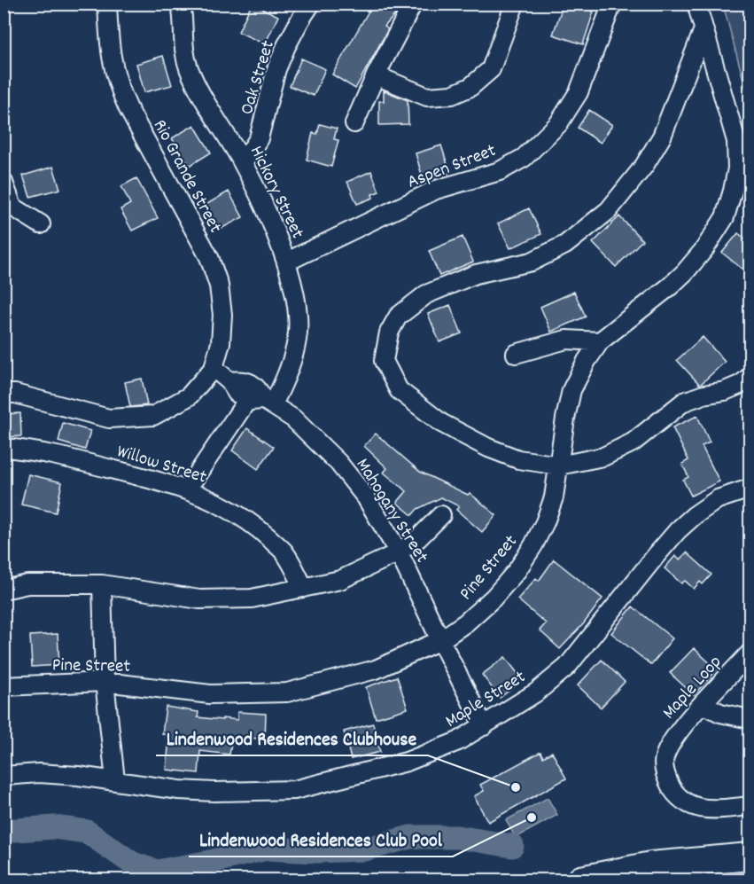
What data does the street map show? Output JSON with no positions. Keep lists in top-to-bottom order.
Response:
{
  "streets": {
    "street": [
      "Oak Street",
      "Aspen Street",
      "Rio Grande Street",
      "Hickory Street",
      "Willow Street",
      "Mahogany Street",
      "Pine Street",
      "Maple Loop",
      "Maple Street"
    ]
  },
  "crossings": [
    ["Oak Street", "Hickory Street"],
    ["Aspen Street", "Hickory Street"],
    ["Rio Grande Street", "Mahogany Street"],
    ["Hickory Street", "Willow Street"],
    ["Hickory Street", "Mahogany Street"],
    ["Mahogany Street", "Pine Street"],
    ["Mahogany Street", "Maple Street"]
  ],
  "places": ["Lindenwood Residences Clubhouse", "Lindenwood Residences Club Pool"]
}
